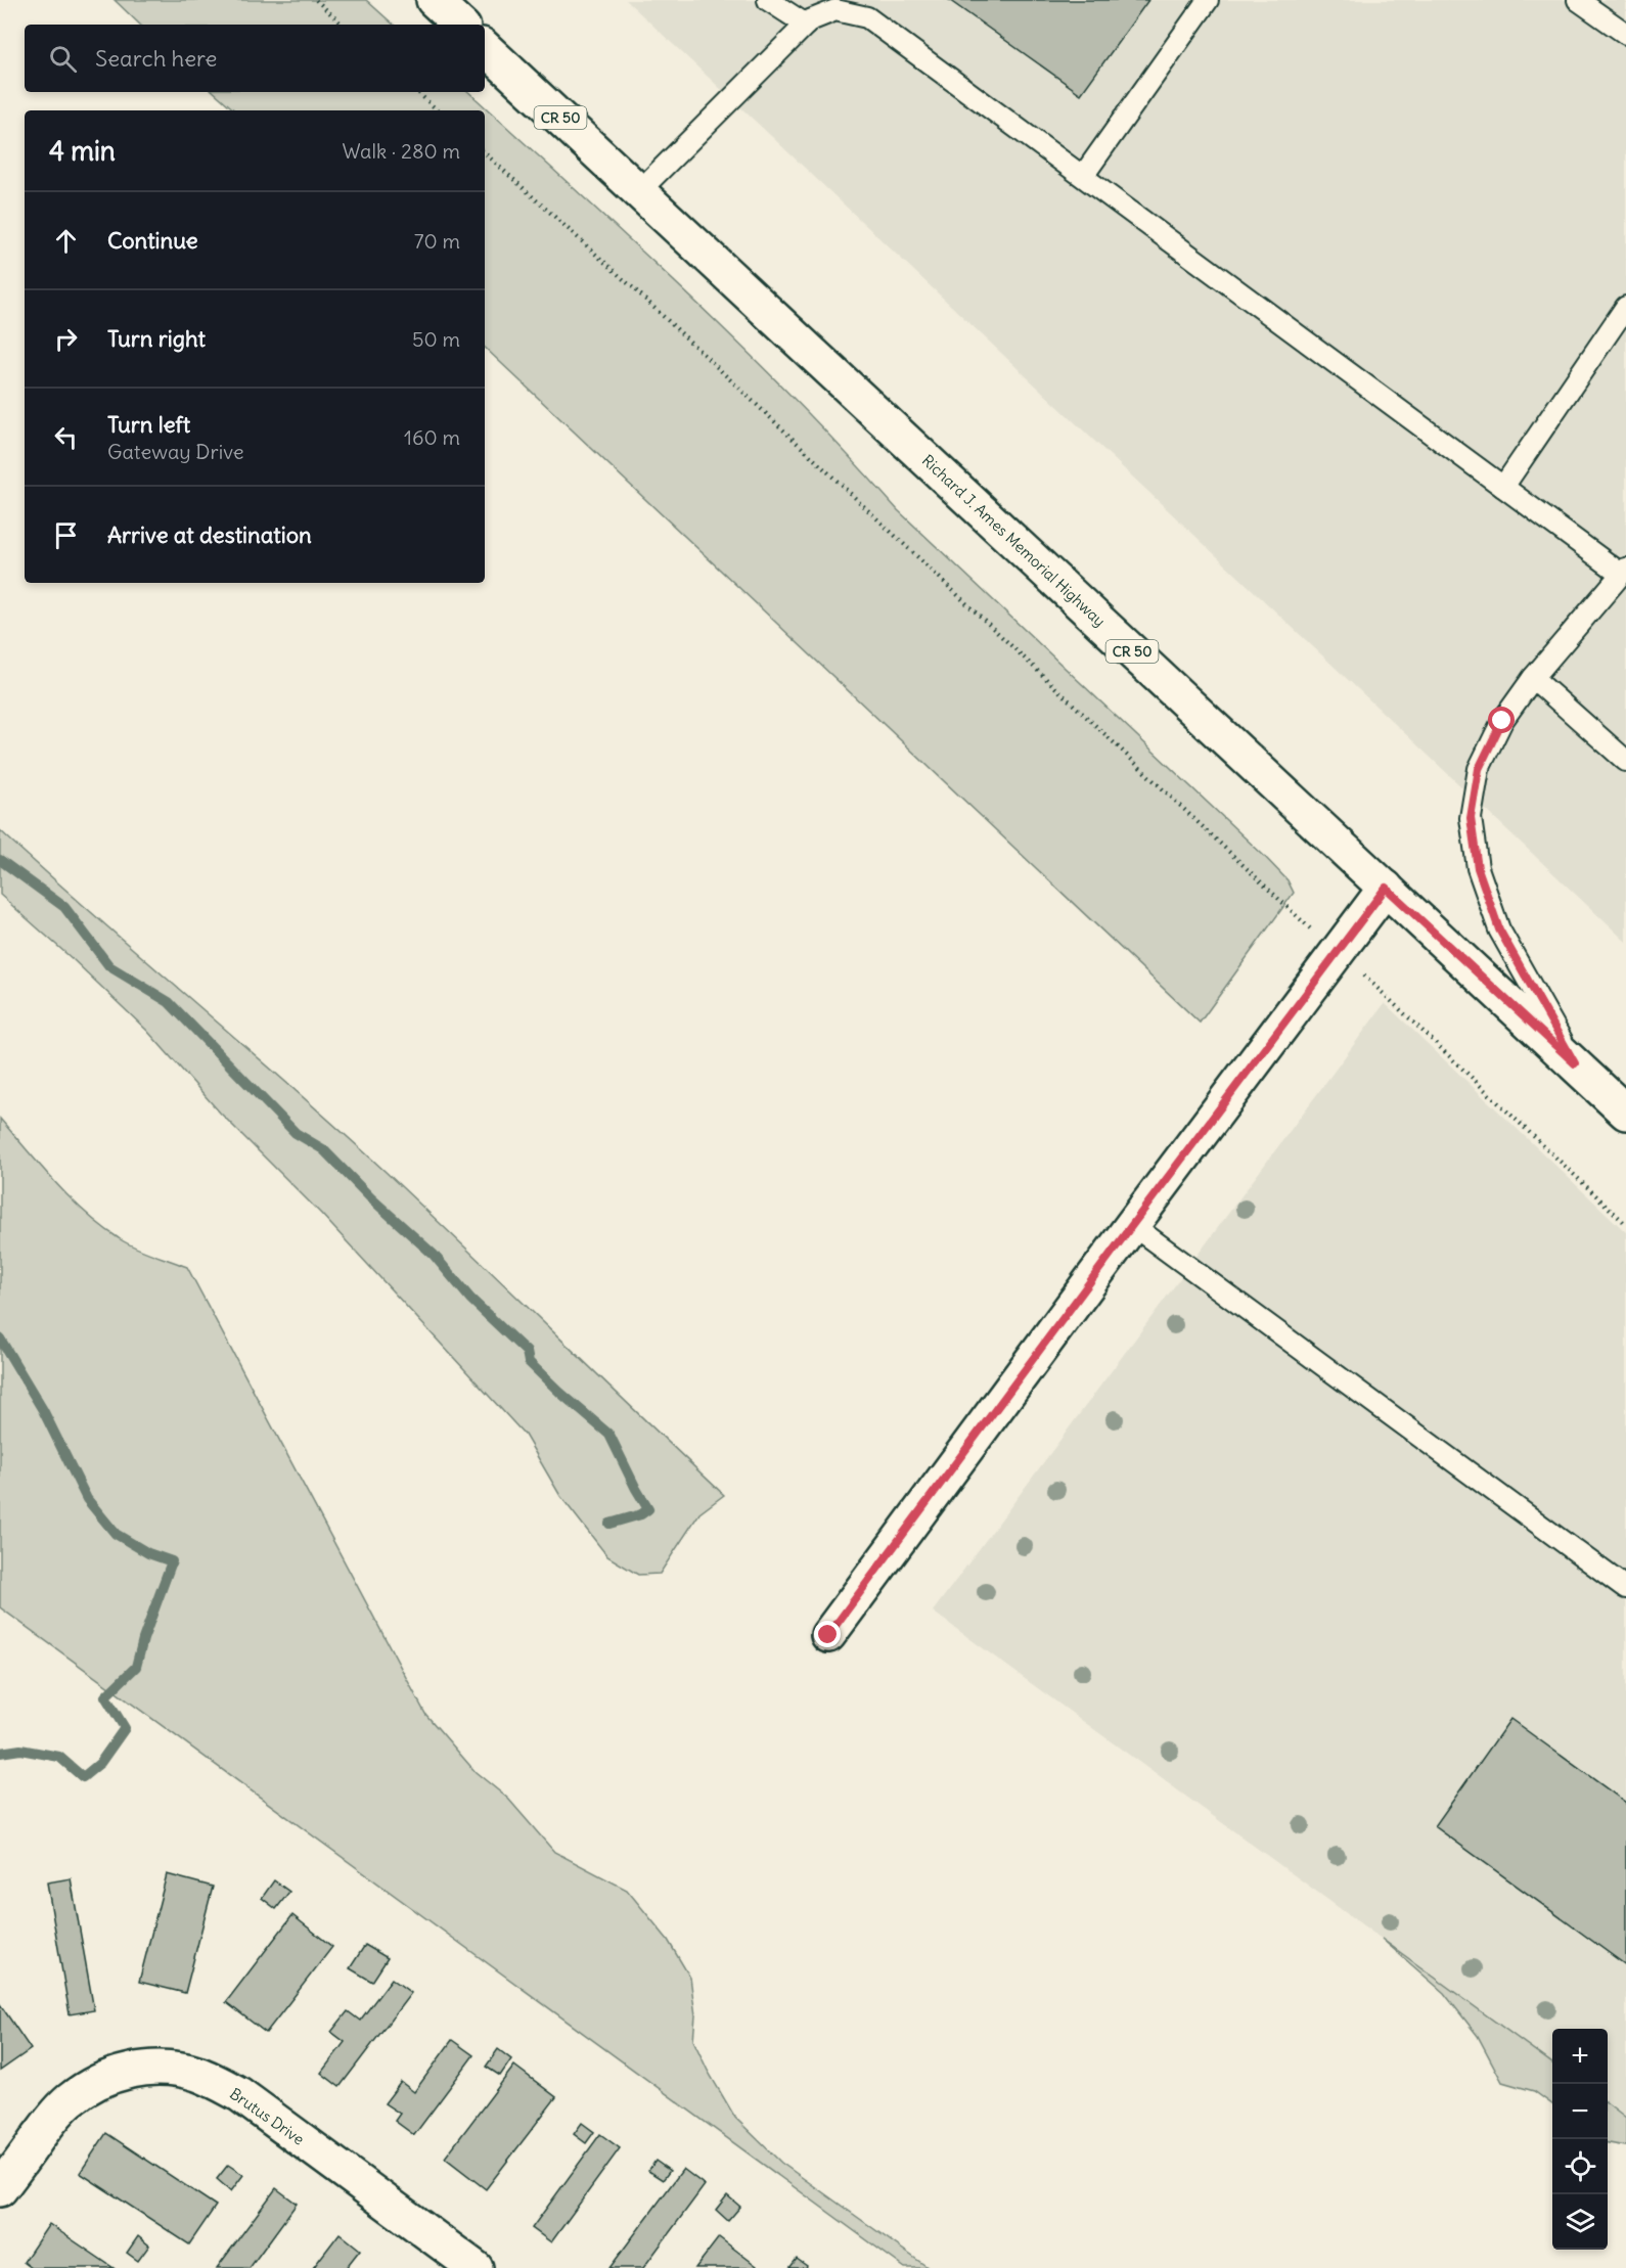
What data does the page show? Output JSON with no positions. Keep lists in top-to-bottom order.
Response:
{
  "streets": {
    "main road": ["CR 50", "Richard J. Ames Memorial Highway", "Brutus Drive"]
  },
  "page": {
    "search": "Search here",
    "heading": ["4 min", "Walk · 280 m"],
    "list": [
      ["Continue", "70 m"],
      ["Turn right", "50 m"],
      ["Turn left", "Gateway Drive", "160 m"],
      "Arrive at destination"
    ],
    "map_buttons": ["+", "−"]
  }
}
